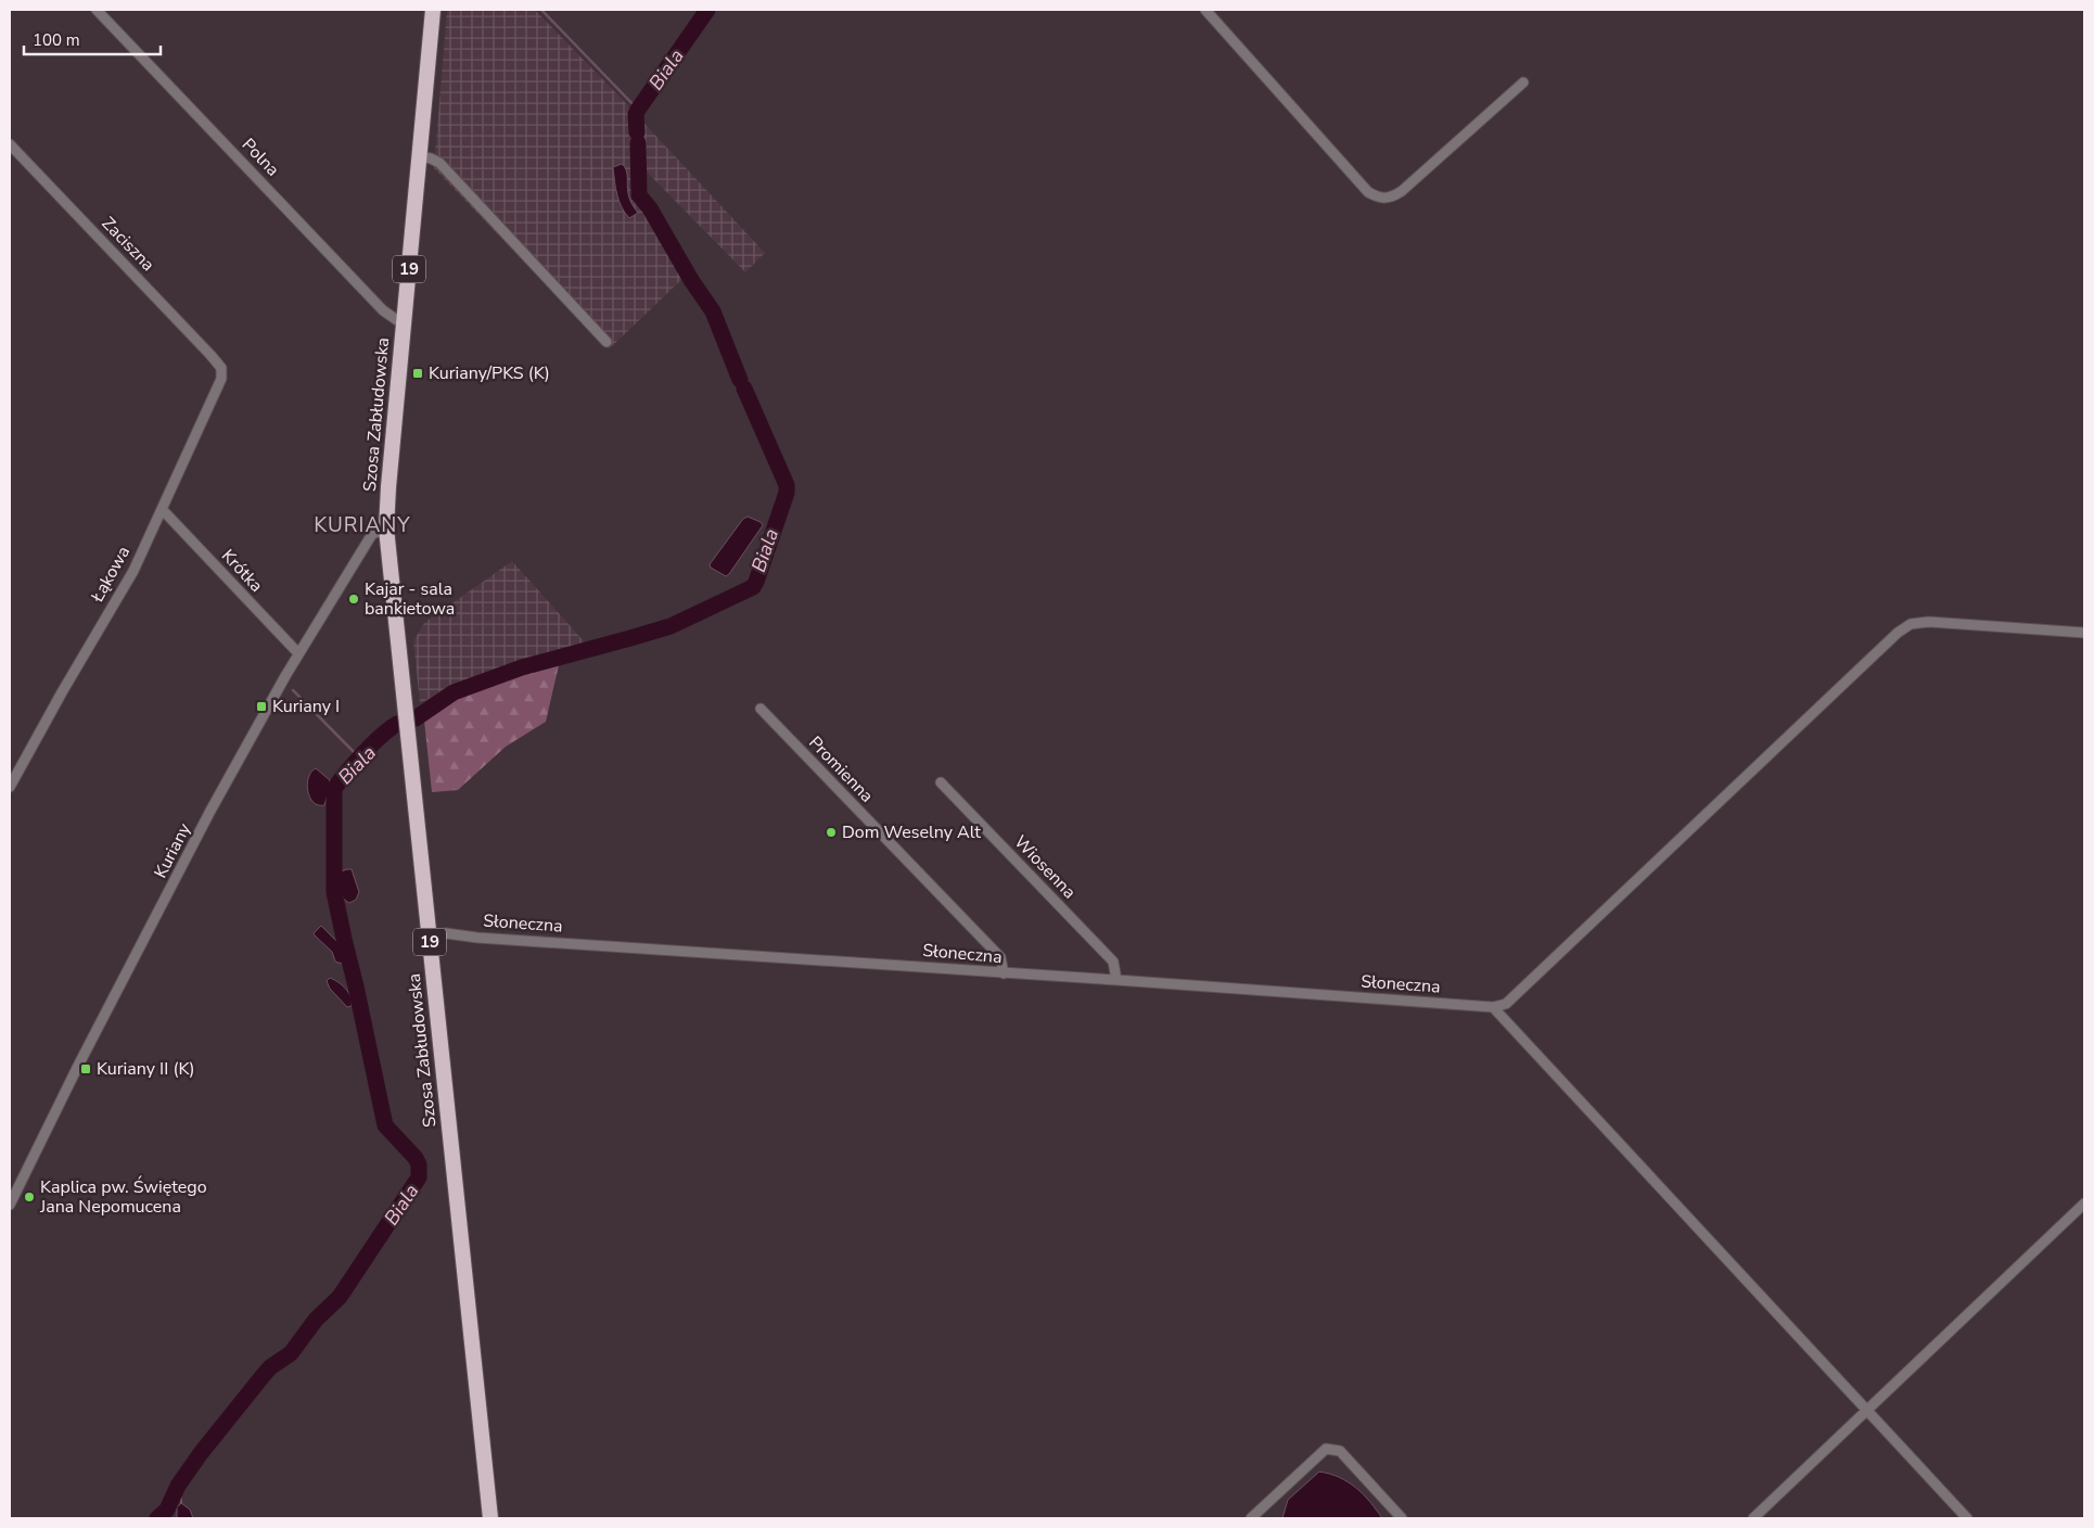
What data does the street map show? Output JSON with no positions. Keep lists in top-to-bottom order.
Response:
{
  "streets": {
    "highway": ["19", "Szosa Zabłudowska"],
    "street": [
      "Polna",
      "Zaciszna",
      "Krótka",
      "Łąkowa",
      "Promienna",
      "Kuriany",
      "Wiosenna",
      "Słoneczna"
    ]
  },
  "crossings": [
    ["Polna", "Szosa Zabłudowska"],
    ["Zaciszna", "Łąkowa"],
    ["Szosa Zabłudowska", "Kuriany"],
    ["Szosa Zabłudowska", "Słoneczna"],
    ["Krótka", "Łąkowa"],
    ["Krótka", "Kuriany"],
    ["Promienna", "Słoneczna"],
    ["Wiosenna", "Słoneczna"]
  ],
  "districts": ["KURIANY"],
  "water": ["Biala"],
  "places": {
    "transit": ["Kuriany/PKS (K)", "Kuriany I", "Kuriany II (K)"],
    "other": ["Kajar - sala bankietowa", "Dom Weselny Alt", "Kaplica pw. Świętego Jana Nepomucena"]
  },
  "scale_bar": "100 m"
}
